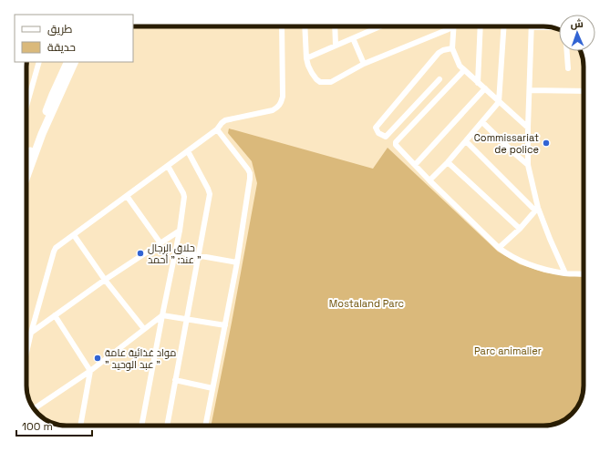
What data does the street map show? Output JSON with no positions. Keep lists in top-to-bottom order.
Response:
{
  "parks": ["Mostaland Parc", "Parc animalier"],
  "places": ["Commissariat de police", "حلاق الرجال عند: \" أحمد \"", "مواد غذائية عامة \" عبد الوحيد \""],
  "legend": ["طريق", "حديقة"],
  "scale_bar": "100 m",
  "north": "top"
}
